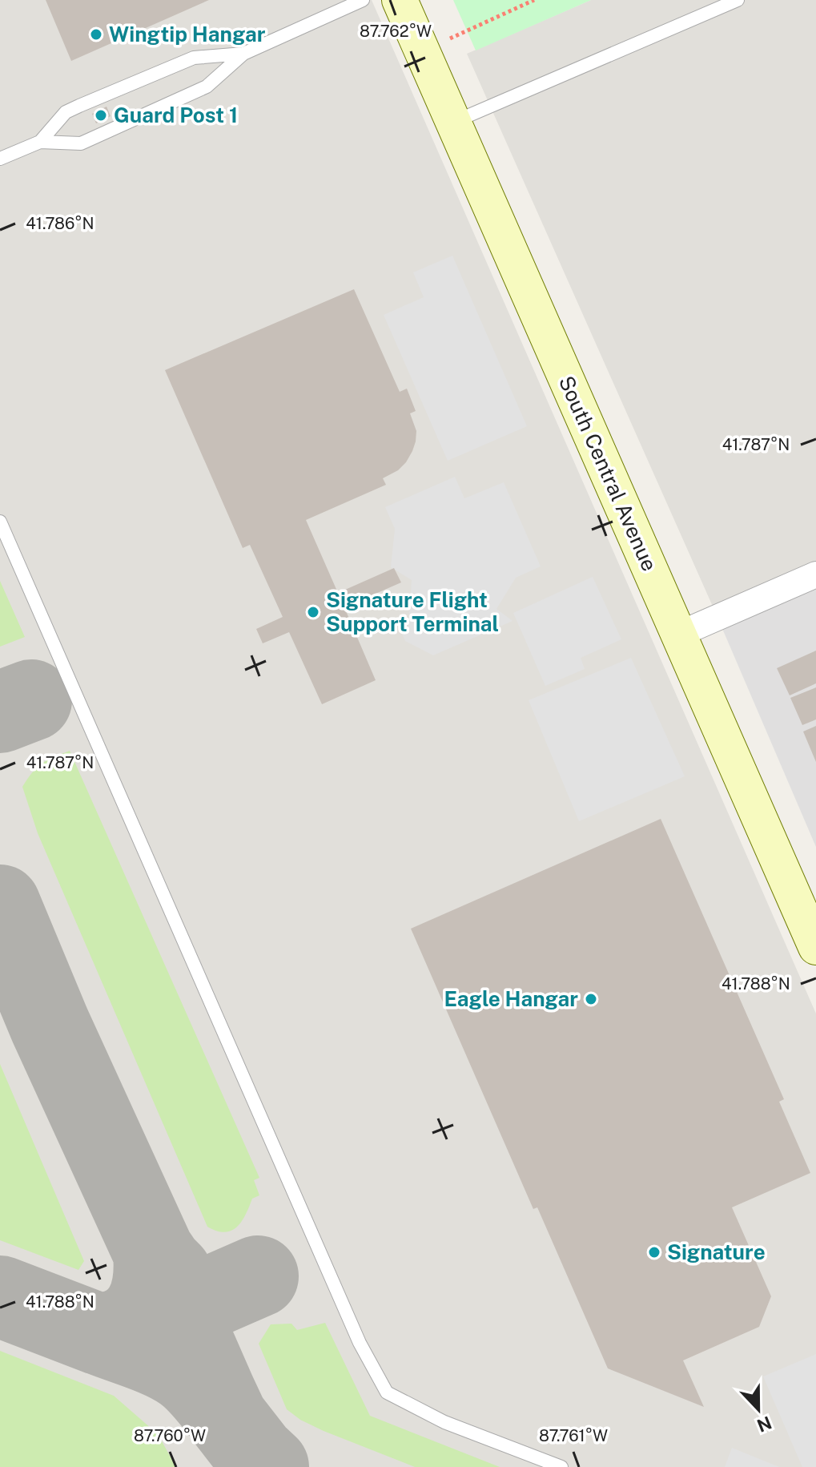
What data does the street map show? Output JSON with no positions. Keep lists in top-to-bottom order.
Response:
{
  "streets": {
    "main road": ["South Central Avenue"]
  },
  "places": [
    "Wingtip Hangar",
    "Guard Post 1",
    "Signature Flight Support Terminal",
    "Eagle Hangar",
    "Signature"
  ],
  "north": "bottom",
  "coordinates": [
    "87.762°W",
    "41.786°N",
    "41.787°N",
    "41.788°N",
    "87.760°W",
    "87.761°W"
  ]
}
